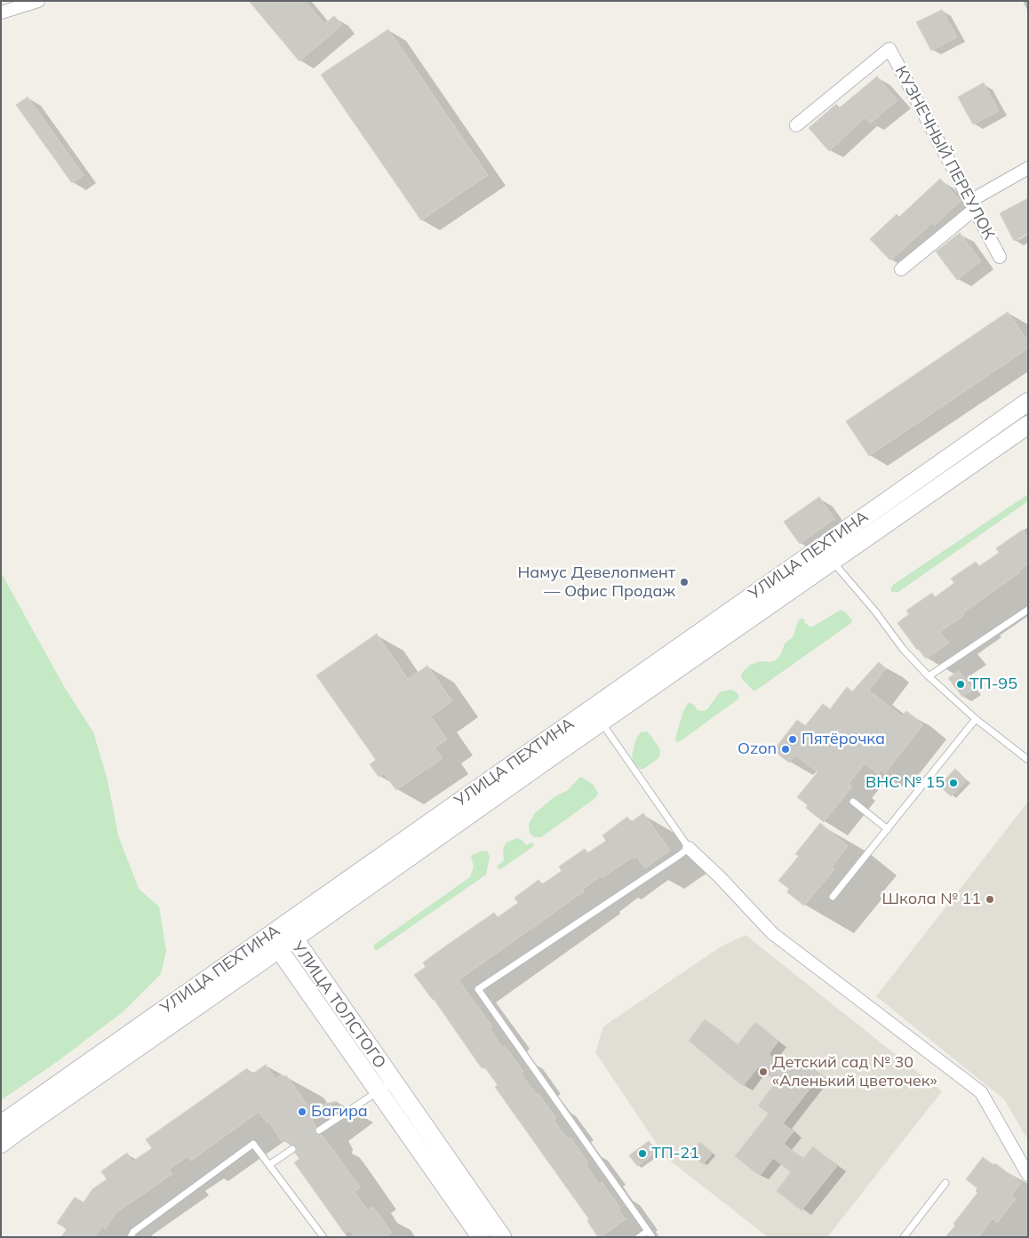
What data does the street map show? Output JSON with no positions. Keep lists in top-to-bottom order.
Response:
{
  "streets": {
    "street": ["КУЗНЕЧНЫЙ ПЕРЕУЛОК", "УЛИЦА ПЕХТИНА", "УЛИЦА ТОЛСТОГО"]
  },
  "crossings": [
    ["УЛИЦА ПЕХТИНА", "УЛИЦА ТОЛСТОГО"]
  ],
  "places": [
    "Намус Девелопмент — Офис Продаж",
    "ТП-95",
    "Пятёрочка",
    "Ozon",
    "ВНС № 15",
    "Школа № 11",
    "Детский сад № 30 «Аленький цветочек»",
    "Багира",
    "ТП-21"
  ]
}
